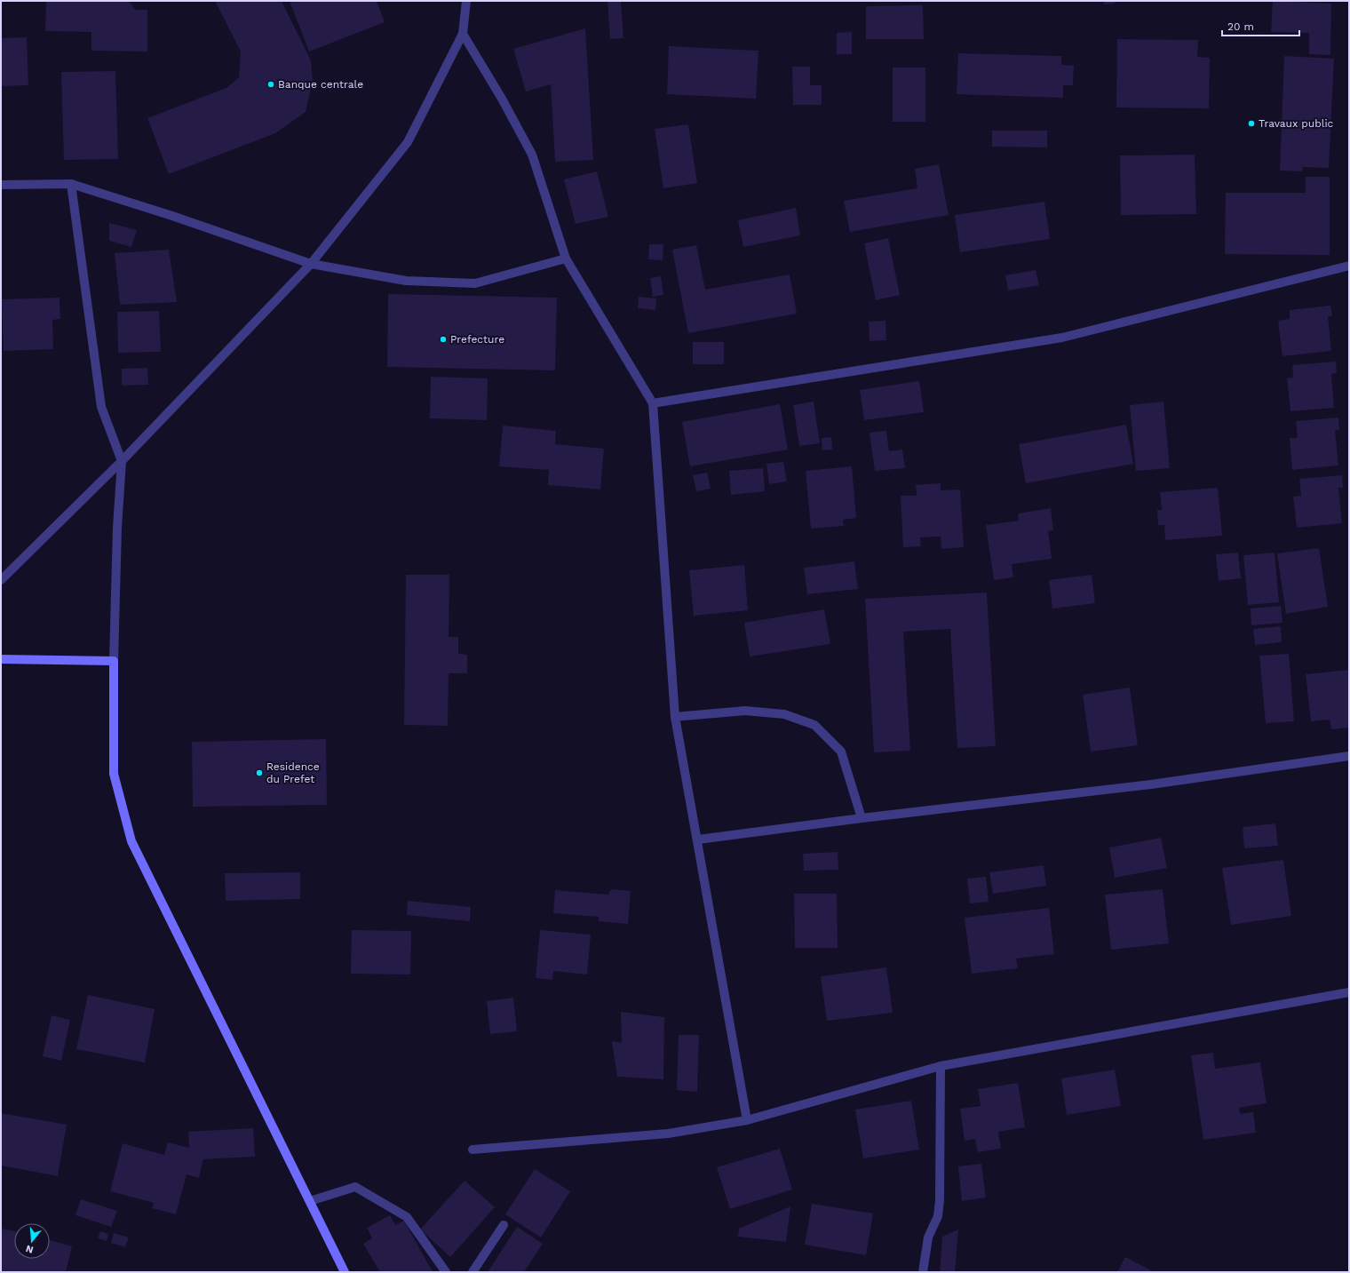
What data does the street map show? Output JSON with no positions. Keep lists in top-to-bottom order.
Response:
{
  "places": [
    "Banque centrale",
    "Travaux public",
    "Prefecture",
    "Residence du Prefet"
  ],
  "scale_bar": "20 m",
  "north": "bottom"
}
